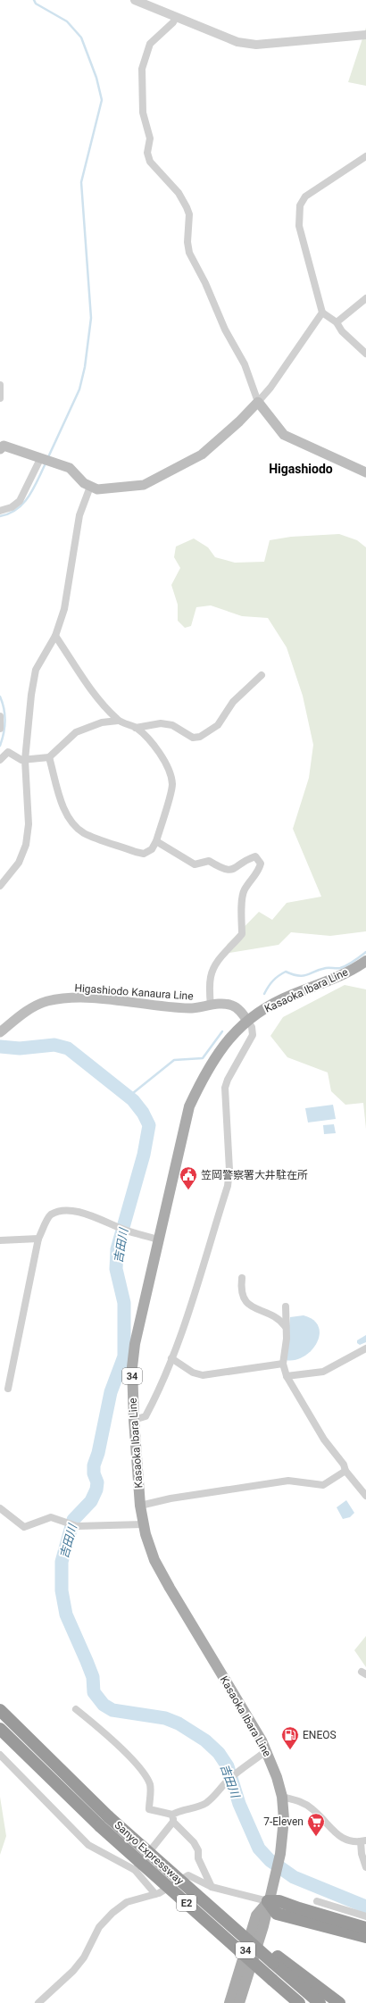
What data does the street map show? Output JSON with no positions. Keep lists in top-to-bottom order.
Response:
{
  "streets": {
    "highway": ["Sanyo Expressway", "E2"],
    "main road": ["Kasaoka Ibara Line", "Higashiodo Kanaura Line", "34"]
  },
  "crossings": [
    ["Kasaoka Ibara Line", "Higashiodo Kanaura Line"]
  ],
  "districts": ["Higashiodo"],
  "water": ["吉田川"],
  "places": {
    "public building": ["笠岡警察署大井駐在所"],
    "fuel station": ["ENEOS"],
    "supermarket": ["7-Eleven"]
  }
}
